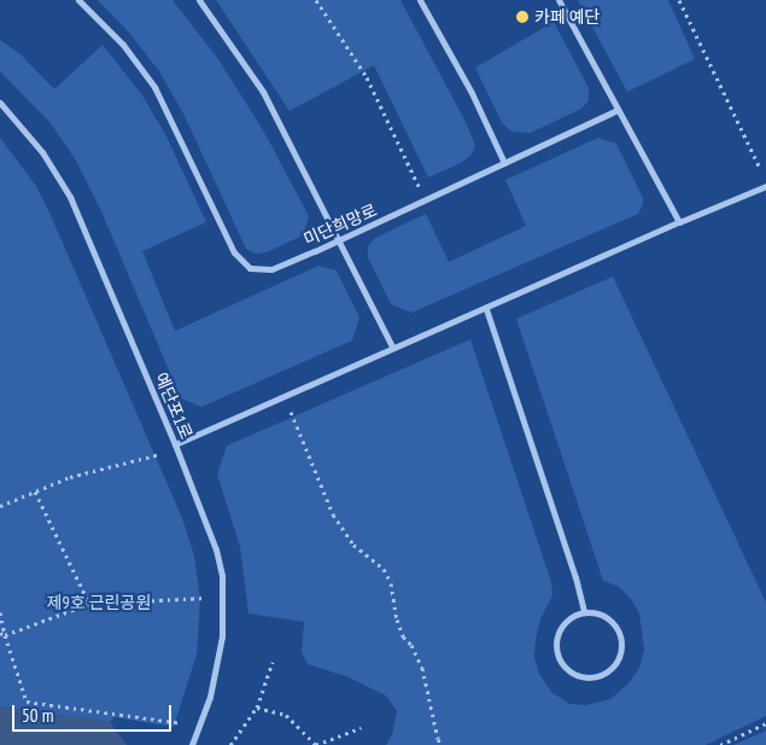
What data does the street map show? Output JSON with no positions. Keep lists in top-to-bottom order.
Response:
{
  "streets": {
    "street": ["미단희망로", "예단포1로"]
  },
  "parks": ["제9호 근린공원"],
  "places": ["카페 예단"],
  "scale_bar": "50 m"
}
